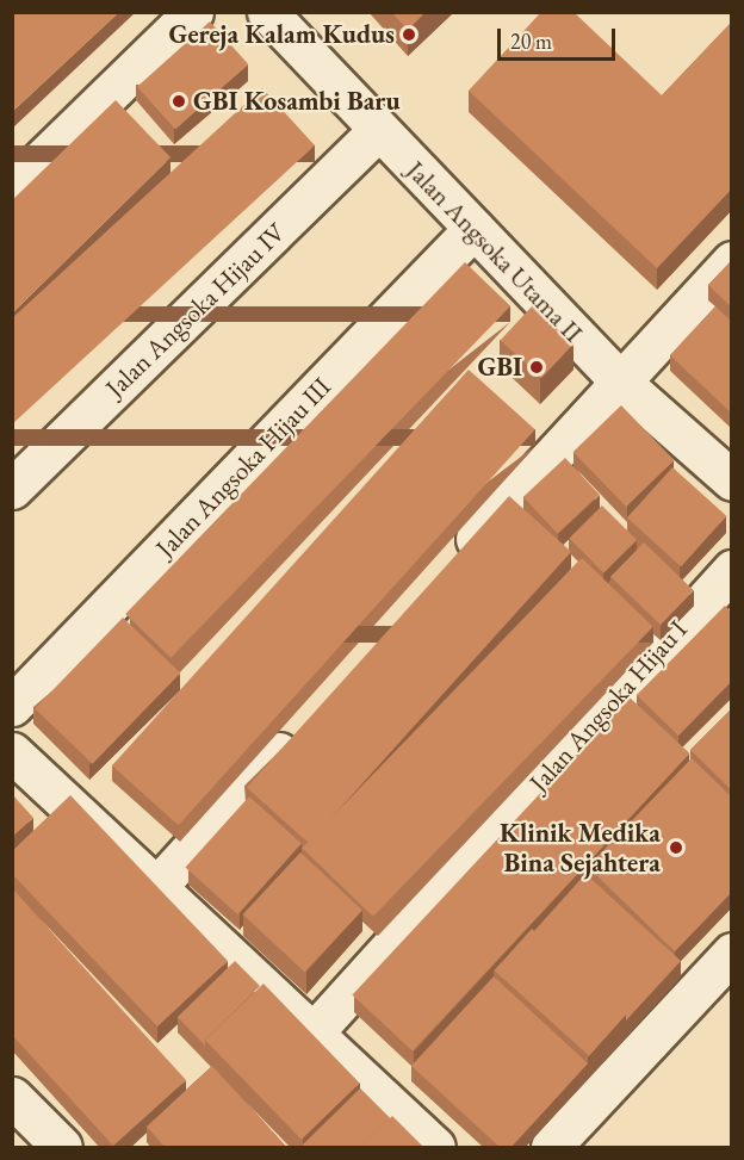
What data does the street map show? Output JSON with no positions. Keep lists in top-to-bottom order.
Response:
{
  "streets": {
    "street": [
      "Jalan Angsoka Utama II",
      "Jalan Angsoka Hijau IV",
      "Jalan Angsoka Hijau III",
      "Jalan Angsoka Hijau I"
    ]
  },
  "crossings": [
    ["Jalan Angsoka Utama II", "Jalan Angsoka Hijau IV"],
    ["Jalan Angsoka Utama II", "Jalan Angsoka Hijau III"]
  ],
  "places": [
    "Gereja Kalam Kudus",
    "GBI Kosambi Baru",
    "GBI",
    "Klinik Medika Bina Sejahtera"
  ],
  "scale_bar": "20 m"
}
